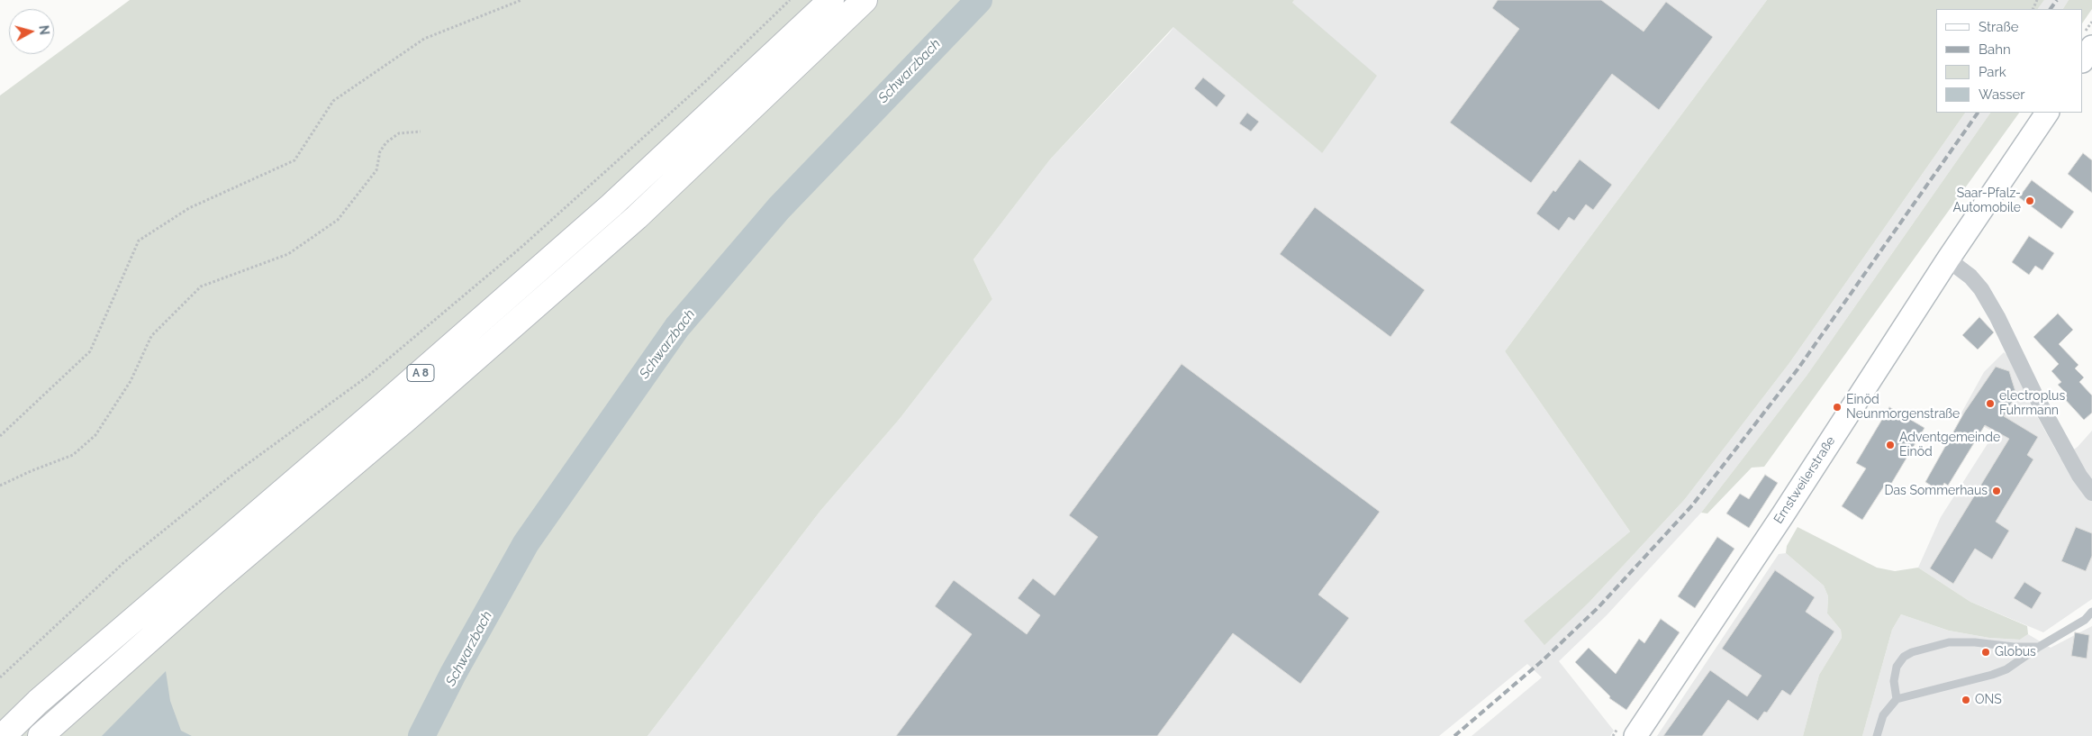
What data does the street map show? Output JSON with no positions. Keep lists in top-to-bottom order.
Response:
{
  "streets": {
    "highway": ["A 8"],
    "main road": ["Ernstweilerstraße"]
  },
  "water": ["Schwarzbach"],
  "places": [
    "Saar-Pfalz- Automobile",
    "electroplus Fuhrmann",
    "Einöd Neunmorgenstraße",
    "Adventgemeinde Einöd",
    "Das Sommerhaus",
    "Globus",
    "ONS"
  ],
  "legend": [
    "Straße",
    "Bahn",
    "Park",
    "Wasser"
  ],
  "north": "right"
}
